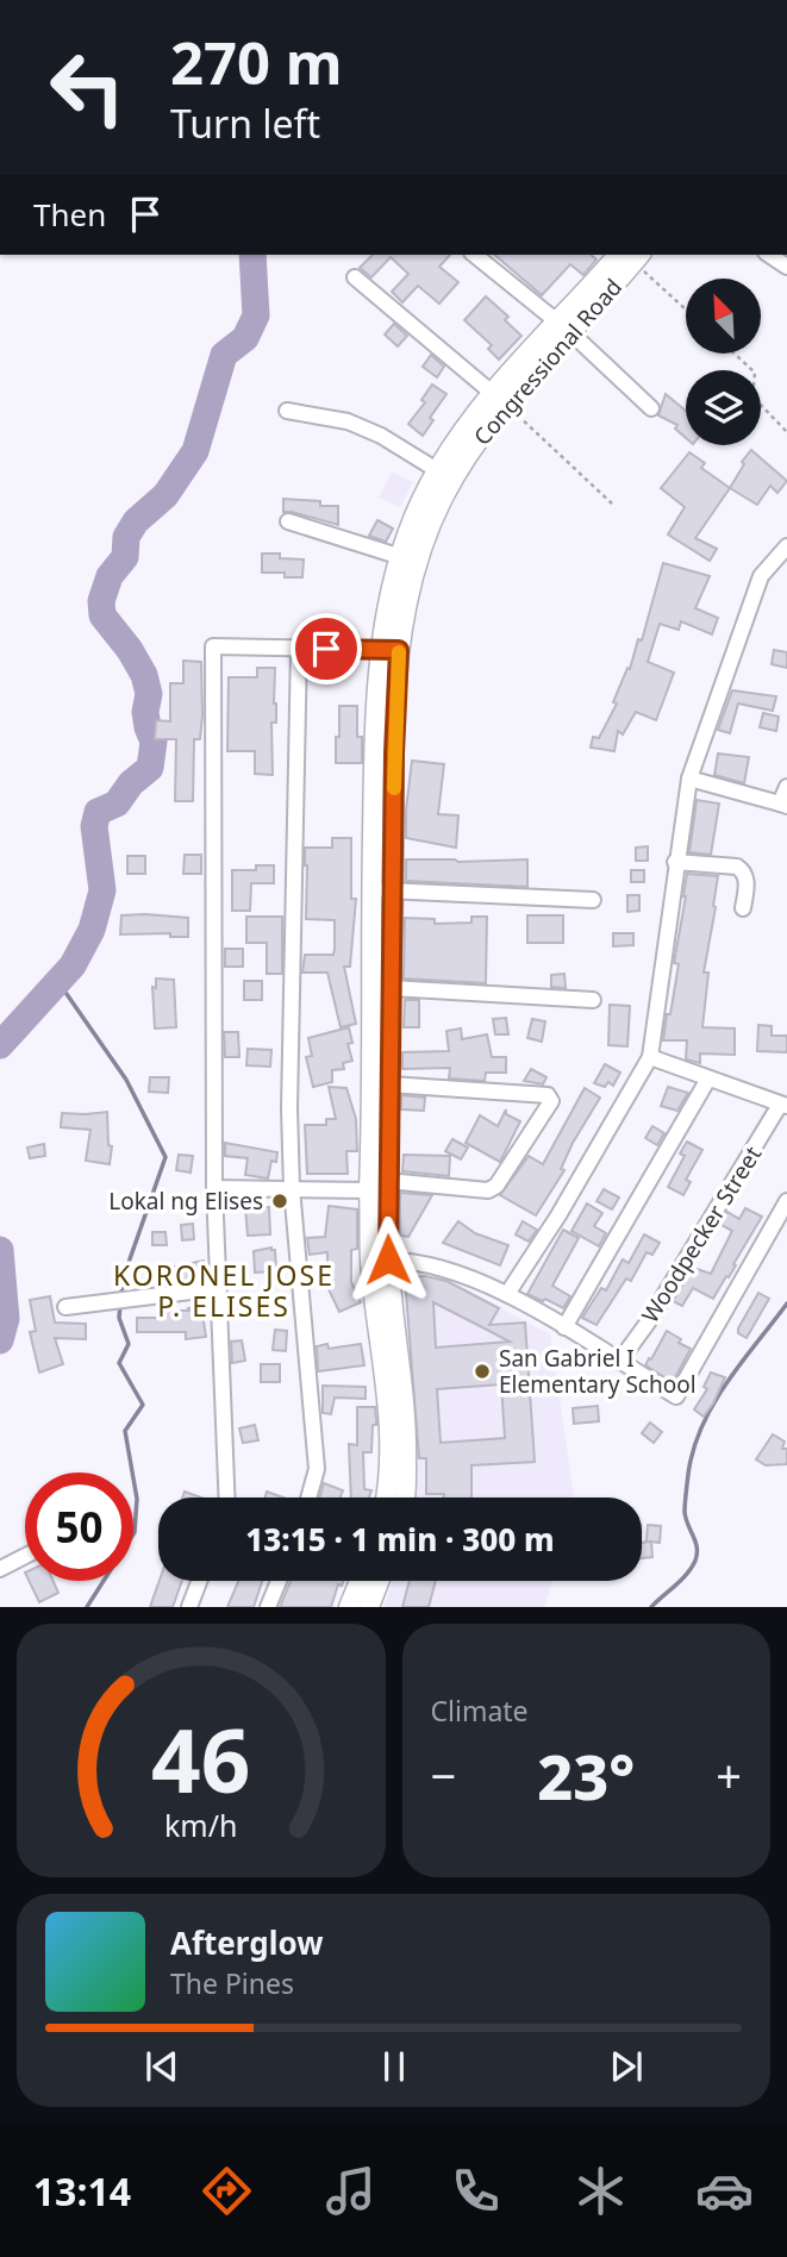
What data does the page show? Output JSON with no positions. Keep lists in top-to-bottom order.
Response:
{
  "streets": {
    "main road": ["Congressional Road"],
    "street": ["Woodpecker Street"]
  },
  "districts": ["KORONEL JOSE P. ELISES"],
  "places": ["Lokal ng Elises", "San Gabriel I Elementary School"],
  "north": "top left",
  "page": {
    "turn": ["270 m", "Turn left"],
    "then": "Then",
    "limit": "50",
    "trip": "13:15 · 1 min · 300 m",
    "tile": "Climate",
    "heat": ["−", "23°", "+"],
    "song": ["Afterglow", "The Pines"],
    "tabs": "13:14",
    "gauge": ["46", "km/h"]
  }
}
